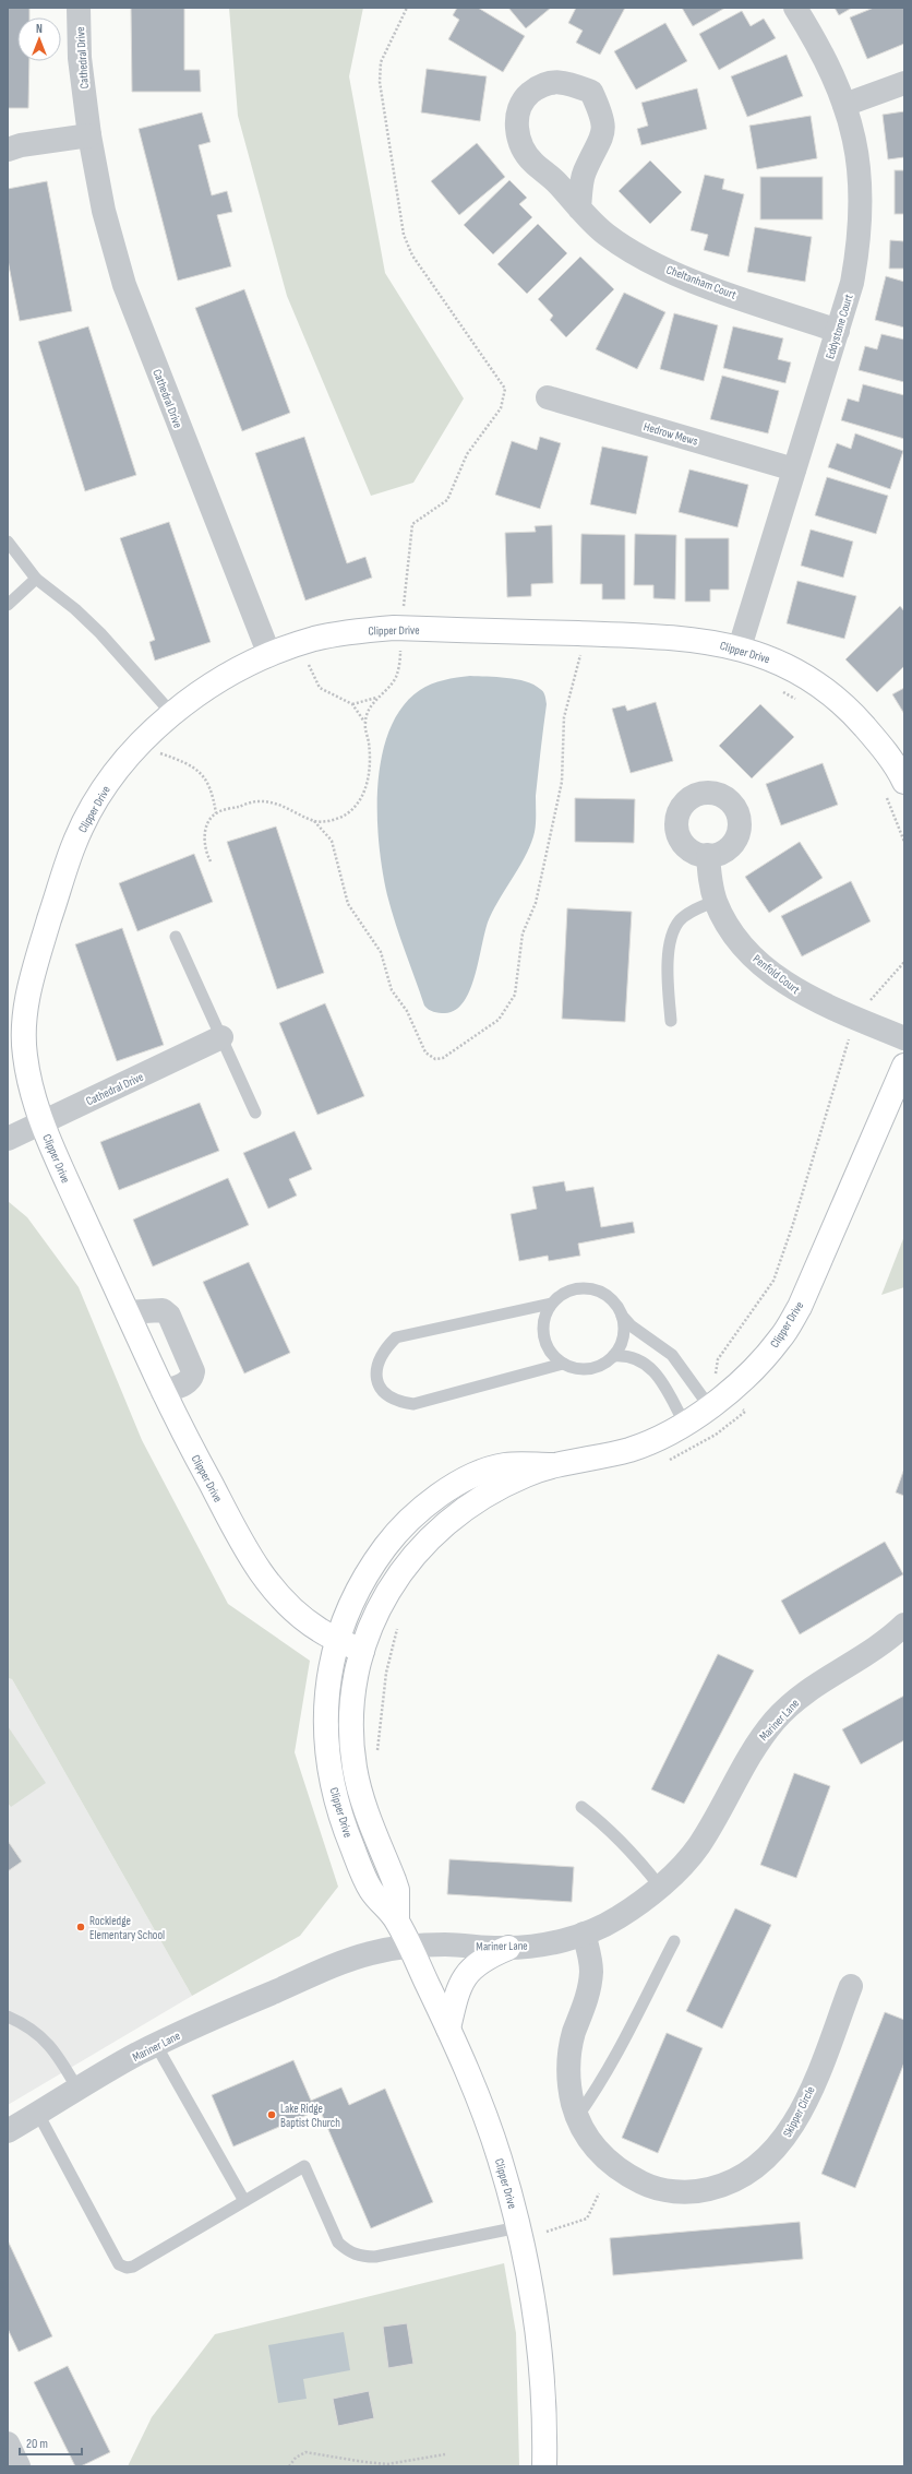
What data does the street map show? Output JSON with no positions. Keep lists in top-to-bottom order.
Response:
{
  "streets": {
    "street": [
      "Cathedral Drive",
      "Cheltanham Court",
      "Eddystone Court",
      "Hedrow Mews",
      "Clipper Drive",
      "Penfold Court",
      "Mariner Lane",
      "Skipper Circle"
    ]
  },
  "crossings": [
    ["Cathedral Drive", "Clipper Drive"],
    ["Cheltanham Court", "Eddystone Court"],
    ["Eddystone Court", "Hedrow Mews"],
    ["Eddystone Court", "Clipper Drive"],
    ["Clipper Drive", "Mariner Lane"],
    ["Mariner Lane", "Skipper Circle"]
  ],
  "places": ["Rockledge Elementary School", "Lake Ridge Baptist Church"],
  "scale_bar": "20 m",
  "north": "top"
}
